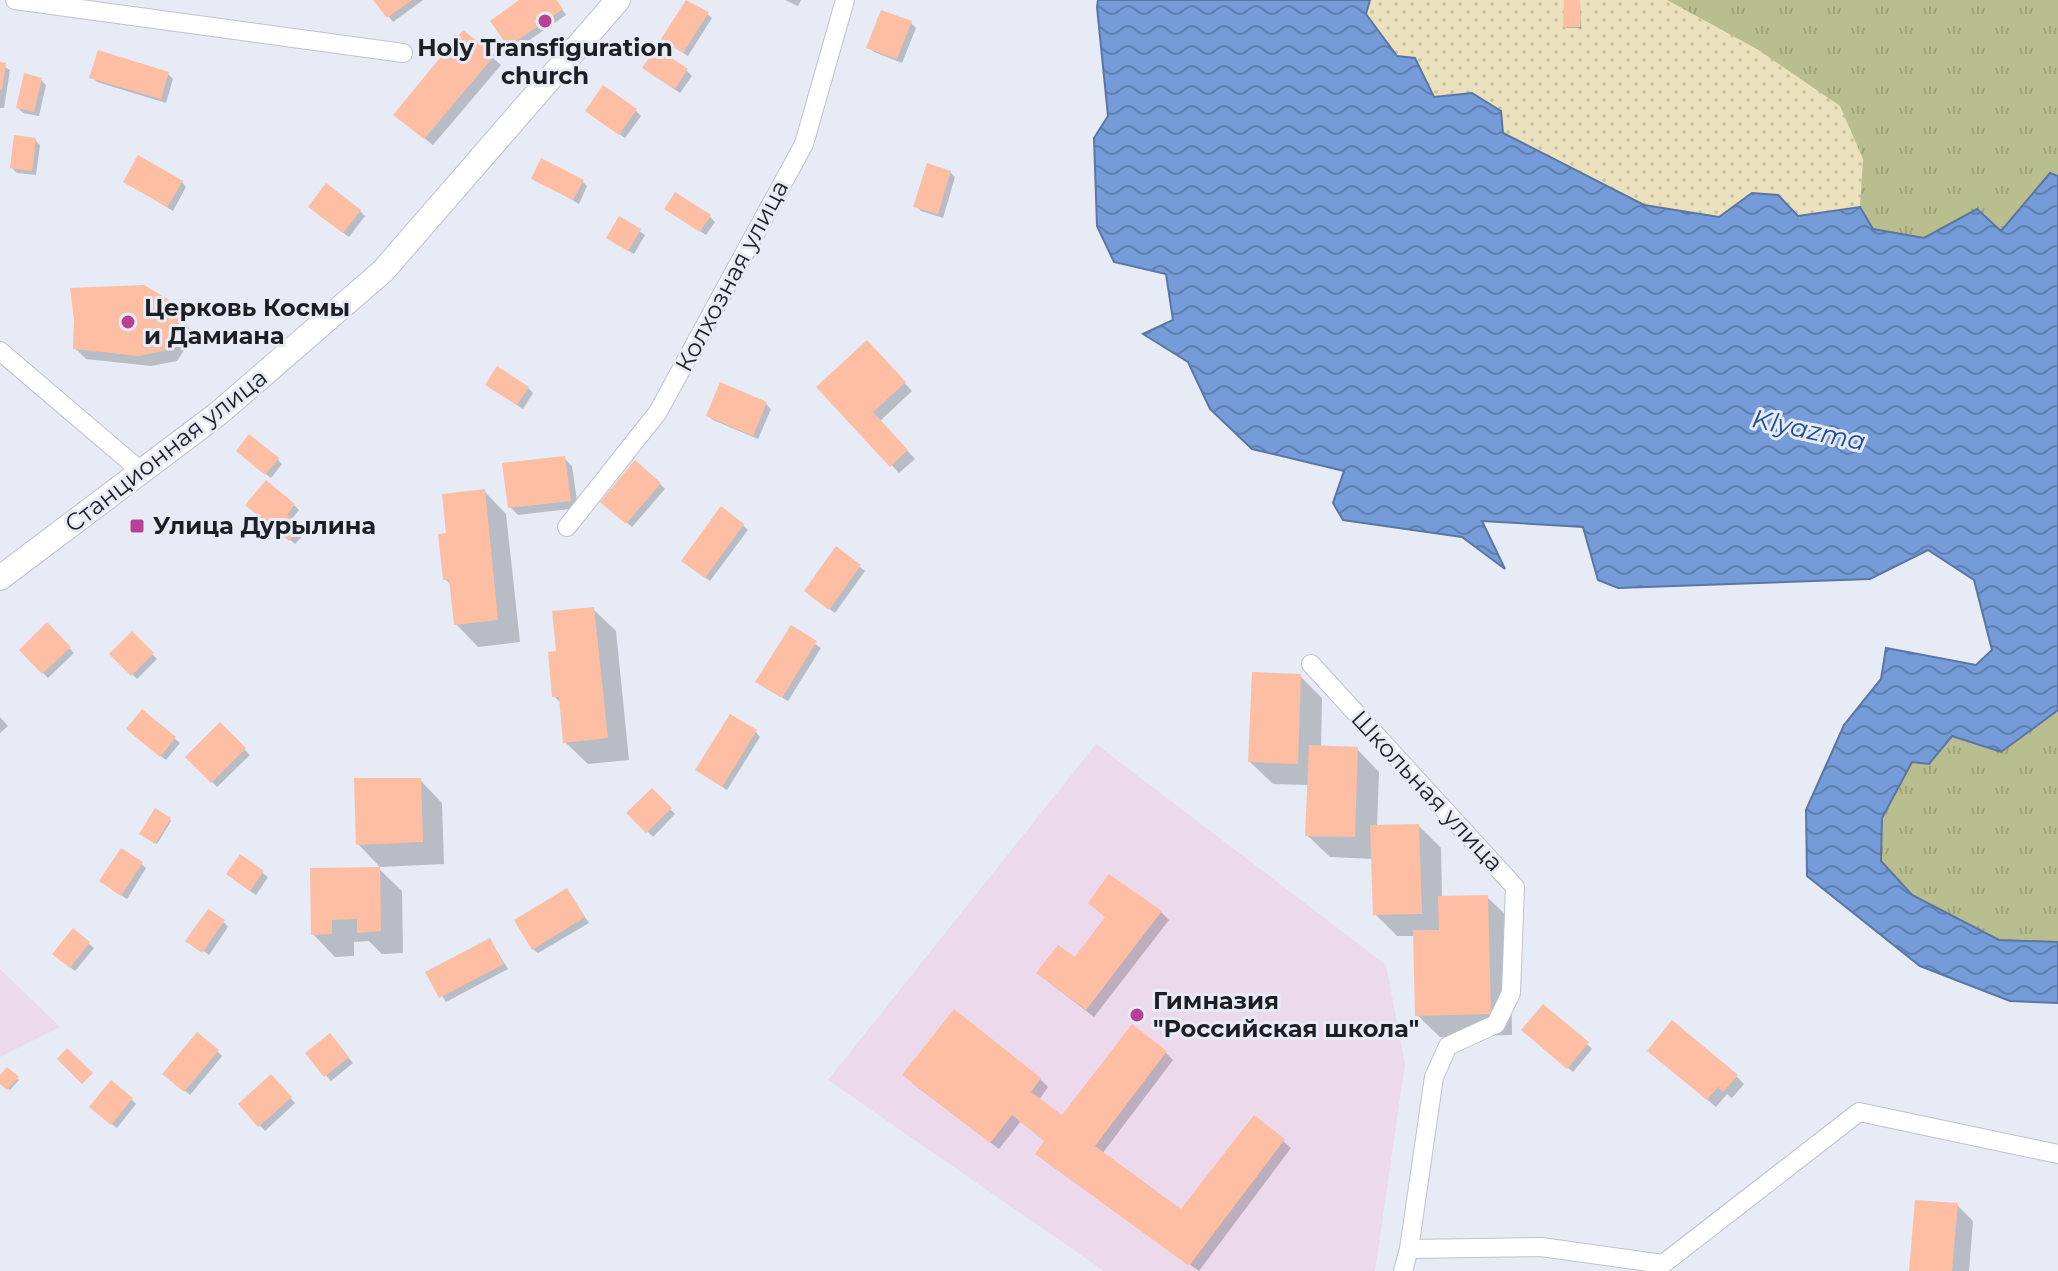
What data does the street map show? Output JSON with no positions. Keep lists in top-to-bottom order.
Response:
{
  "streets": {
    "main road": ["Станционная улица"],
    "street": ["Колхозная улица", "Школьная улица"]
  },
  "water": ["Klyazma"],
  "places": {
    "other": ["Holy Transfiguration church", "Церковь Космы и Дамиана", "Гимназия \"Российская школа\""],
    "transit": ["Улица Дурылина"]
  }
}
